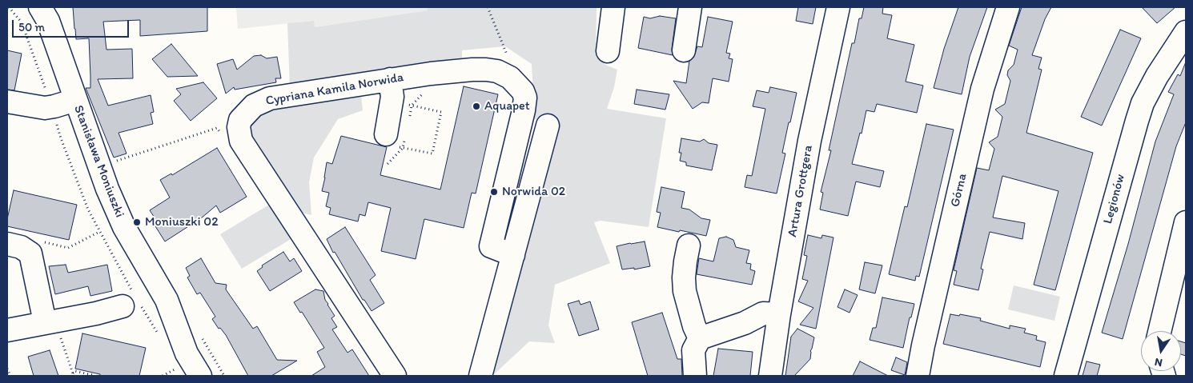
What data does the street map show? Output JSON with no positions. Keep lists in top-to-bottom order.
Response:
{
  "streets": {
    "street": [
      "Cypriana Kamila Norwida",
      "Stanisława Moniuszki",
      "Górna",
      "Artura Grottgera",
      "Legionów"
    ]
  },
  "places": ["Aquapet", "Norwida 02", "Moniuszki 02"],
  "scale_bar": "50 m",
  "north": "bottom"
}
